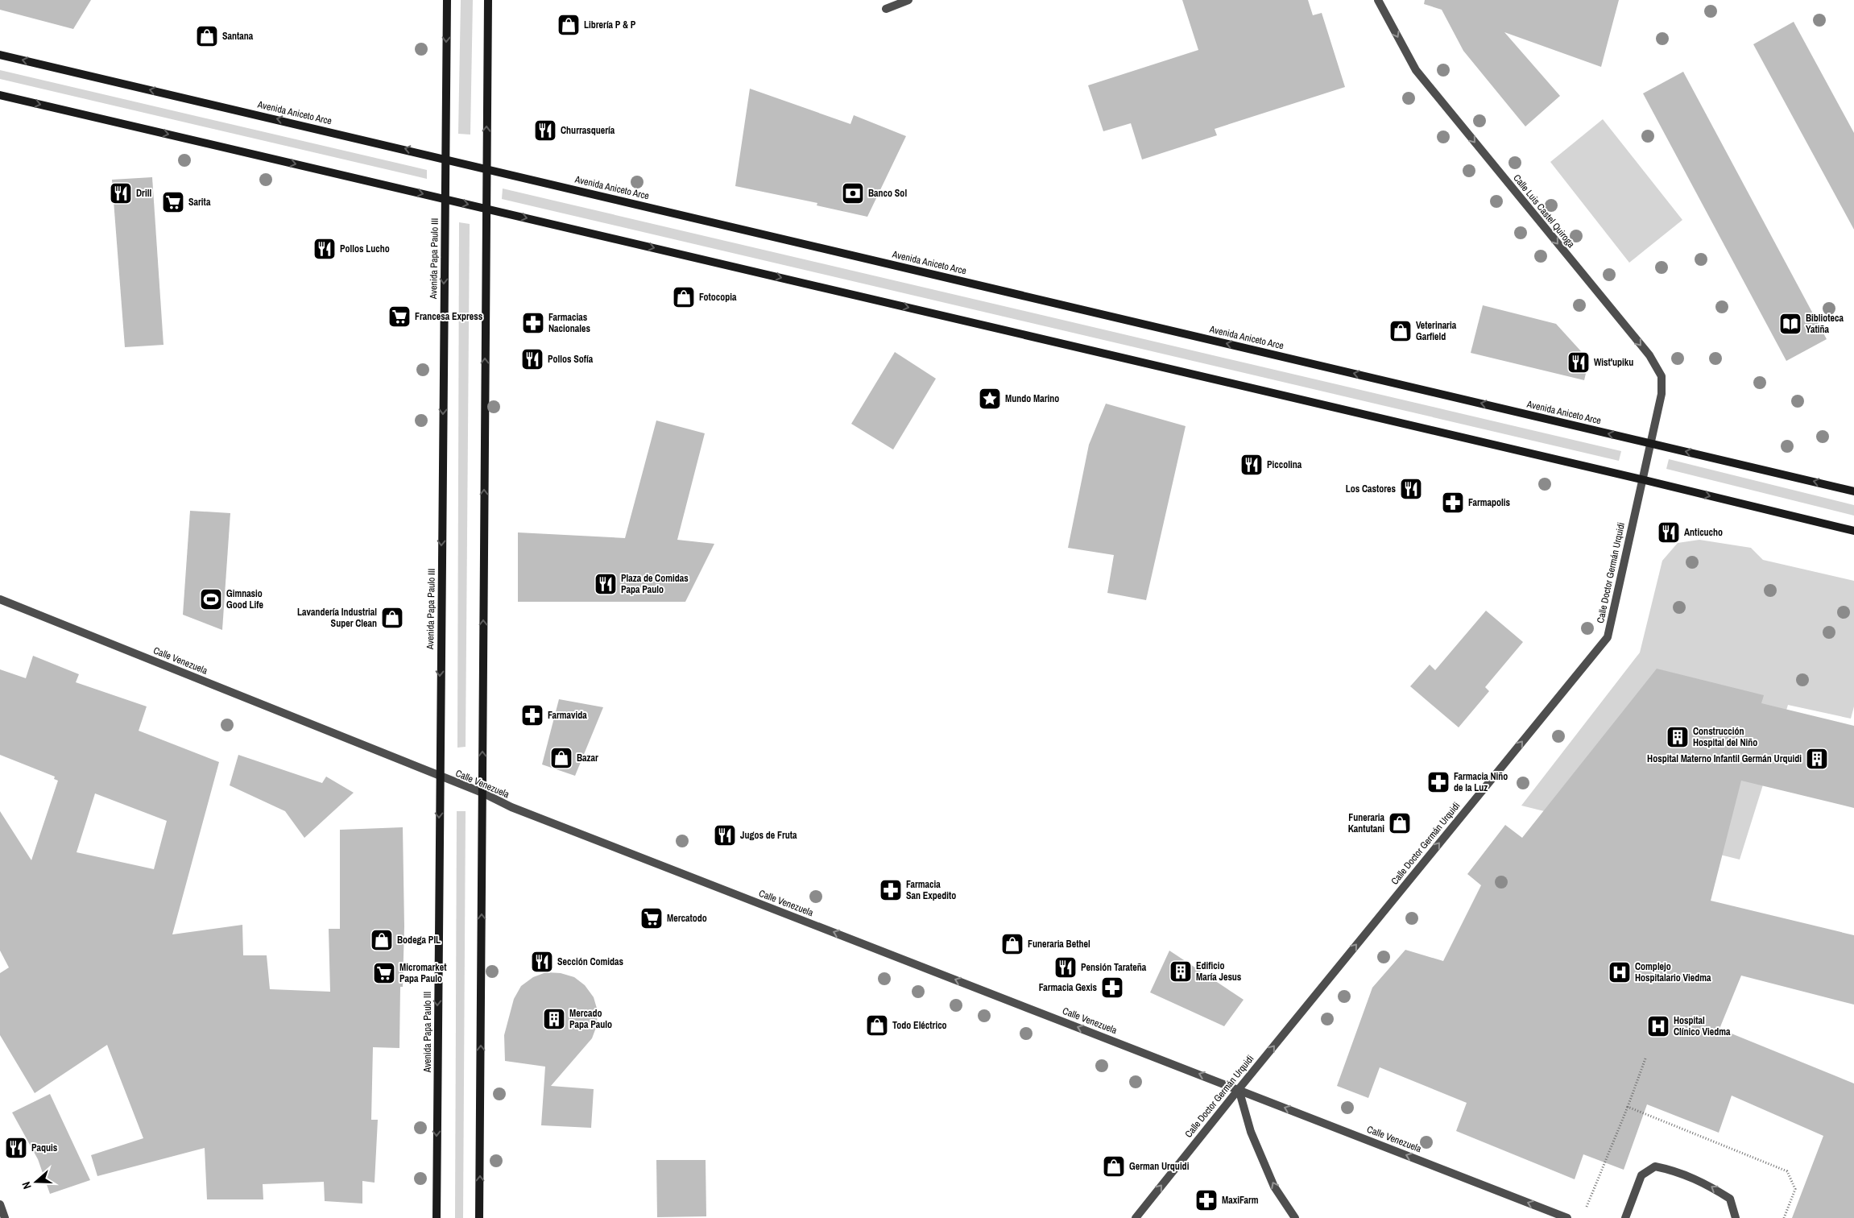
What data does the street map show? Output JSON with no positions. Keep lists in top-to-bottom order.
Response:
{
  "streets": {
    "main road": ["Avenida Aniceto Arce", "Avenida Papa Paulo III"],
    "street": ["Calle Luis Castel Quiroga", "Calle Doctor Germán Urquidi", "Calle Venezuela"]
  },
  "crossings": [
    ["Avenida Aniceto Arce", "Calle Luis Castel Quiroga"],
    ["Avenida Aniceto Arce", "Avenida Papa Paulo III"],
    ["Avenida Aniceto Arce", "Calle Doctor Germán Urquidi"],
    ["Calle Luis Castel Quiroga", "Calle Doctor Germán Urquidi"],
    ["Avenida Papa Paulo III", "Calle Venezuela"],
    ["Calle Doctor Germán Urquidi", "Calle Venezuela"]
  ],
  "one_way": ["Calle Luis Castel Quiroga", "Calle Doctor Germán Urquidi", "Calle Venezuela"],
  "places": {
    "shop": [
      "Librería P & P",
      "Santana",
      "Fotocopia",
      "Veterinaria Garfield",
      "Lavandería Industrial Super Clean",
      "Bazar",
      "Funeraria Kantutani",
      "Bodega PIL",
      "Funeraria Bethel",
      "Todo Eléctrico",
      "German Urquidi"
    ],
    "restaurant": [
      "Churrasquería",
      "Drill",
      "Pollos Lucho",
      "Pollos Sofía",
      "Wist'upiku",
      "Piccolina",
      "Los Castores",
      "Anticucho",
      "Plaza de Comidas Papa Paulo",
      "Jugos de Fruta",
      "Sección Comidas",
      "Pensión Tarateña",
      "Paquis"
    ],
    "bank": ["Banco Sol"],
    "supermarket": [
      "Sarita",
      "Francesa Express",
      "Mercatodo",
      "Micromarket Papa Paulo"
    ],
    "pharmacy": [
      "Farmacias Nacionales",
      "Farmapolis",
      "Farmavida",
      "Farmacia Niño de la Luz",
      "Farmacia San Expedito",
      "Farmacia Gexis",
      "MaxiFarm"
    ],
    "library": ["Biblioteca Yatiña"],
    "place": ["Mundo Marino"],
    "sports": ["Gimnasio Good Life"],
    "building": [
      "Construcción Hospital del Niño",
      "Hospital Materno Infantil Germán Urquidi",
      "Edificio María Jesus",
      "Mercado Papa Paulo"
    ],
    "hospital": ["Complejo Hospitalario Viedma", "Hospital Clínico Viedma"]
  },
  "north": "left"
}
